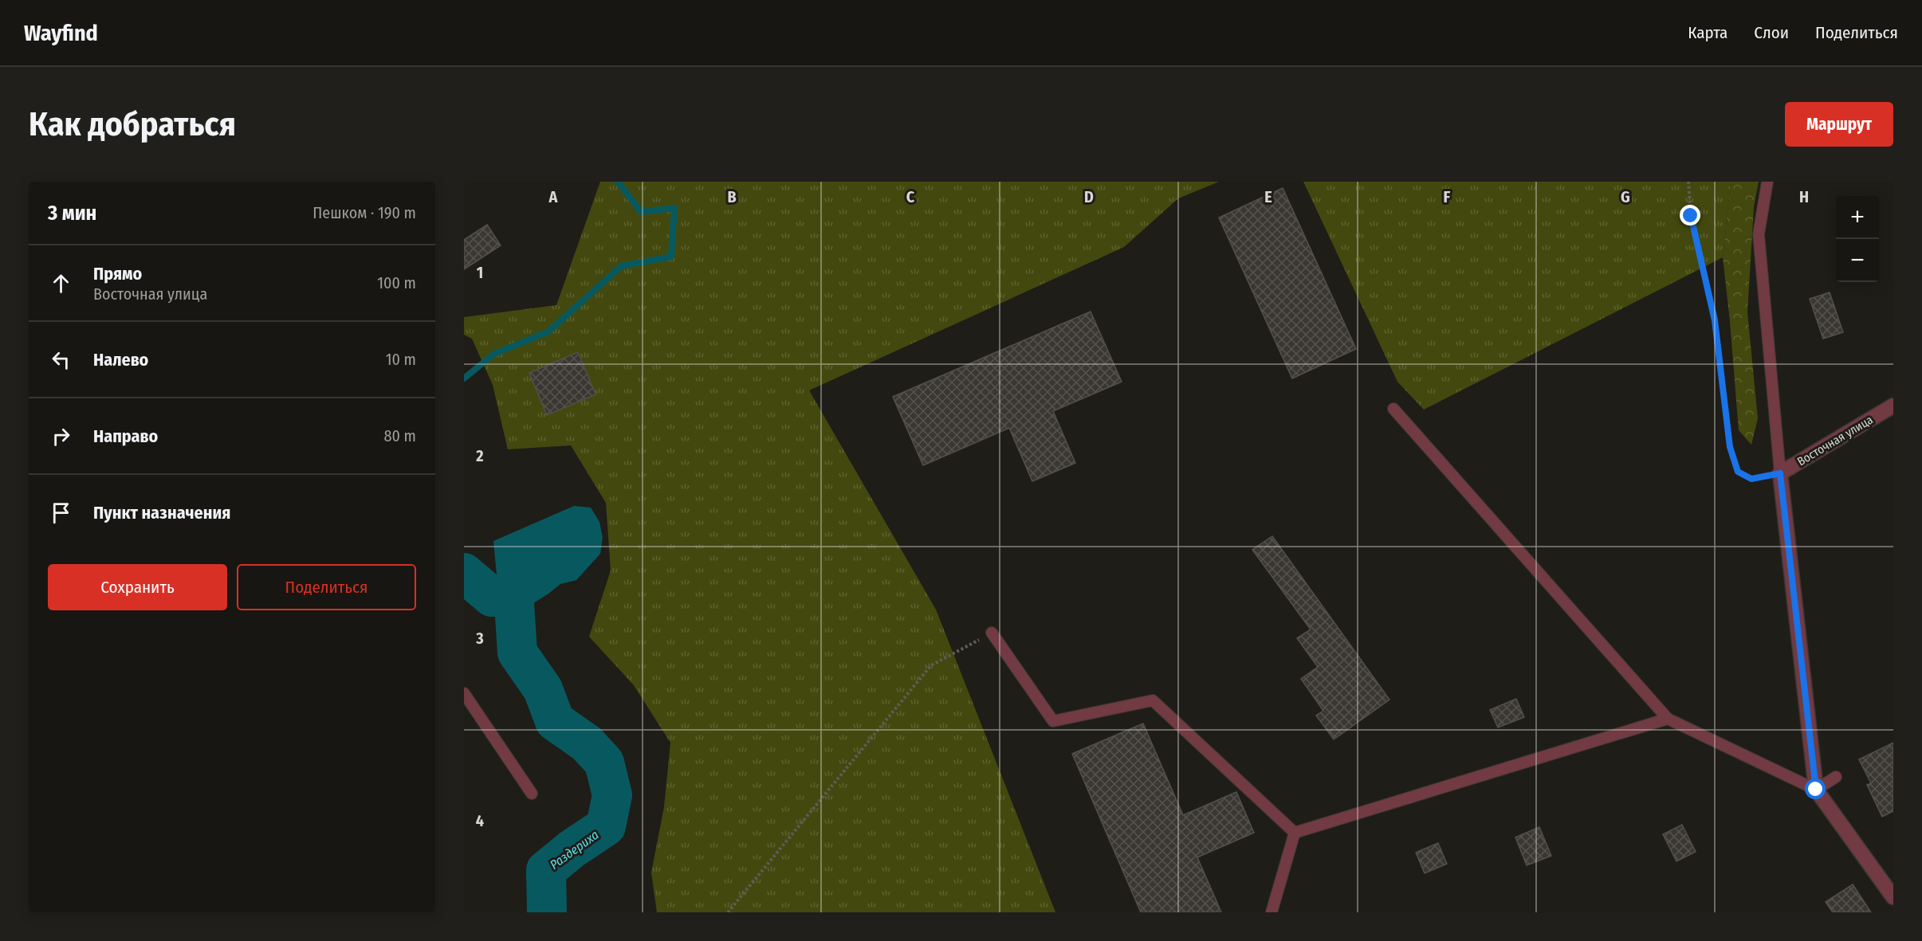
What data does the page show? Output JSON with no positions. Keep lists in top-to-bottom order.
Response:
{
  "streets": {
    "street": ["Восточная улица"]
  },
  "water": ["Раздериха"],
  "page": {
    "header": "Wayfind",
    "nav": ["Карта", "Слои", "Поделиться"],
    "buttons": [
      "Маршрут",
      ["Сохранить", "Поделиться"]
    ],
    "title": "Как добраться",
    "heading": ["3 мин", "Пешком · 190 m"],
    "map_buttons": ["+", "−"],
    "list": [
      ["Прямо", "Восточная улица", "100 m"],
      ["Налево", "10 m"],
      ["Направо", "80 m"],
      "Пункт назначения"
    ]
  },
  "grid": {
    "columns": [
      "A",
      "B",
      "C",
      "D",
      "E",
      "F",
      "G",
      "H"
    ],
    "rows": [
      "1",
      "2",
      "3",
      "4"
    ]
  }
}
